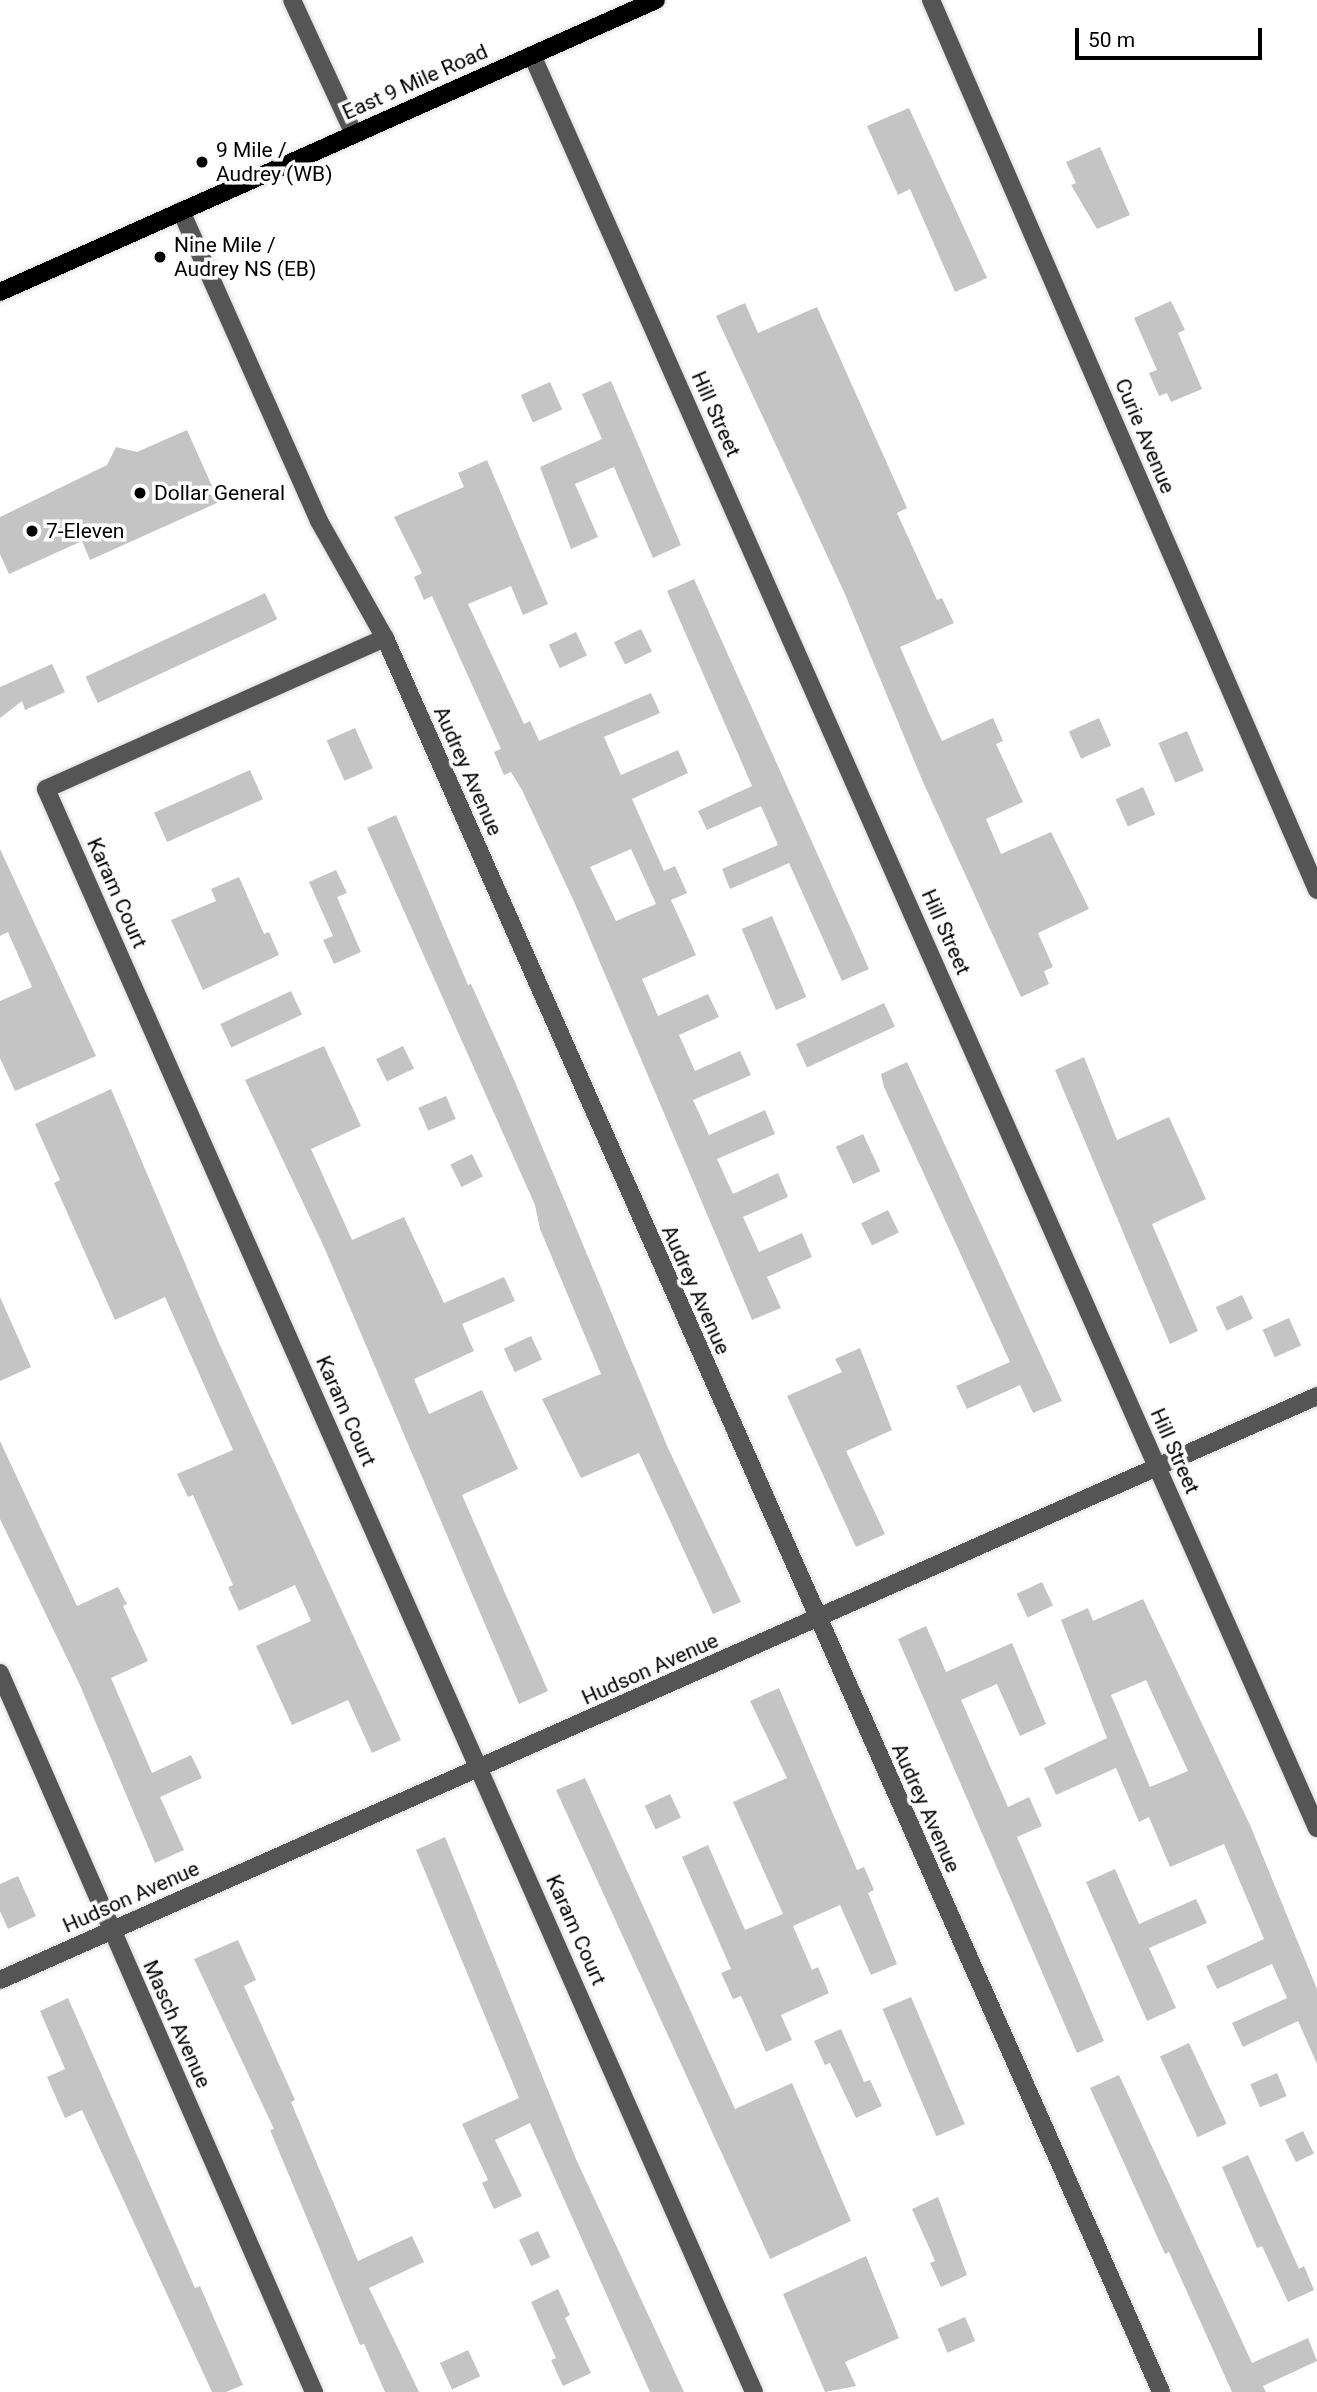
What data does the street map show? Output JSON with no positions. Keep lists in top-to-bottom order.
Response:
{
  "streets": {
    "main road": ["East 9 Mile Road"],
    "street": [
      "Hill Street",
      "Curie Avenue",
      "Audrey Avenue",
      "Karam Court",
      "Hudson Avenue",
      "Masch Avenue"
    ]
  },
  "crossings": [
    ["East 9 Mile Road", "Hill Street"],
    ["East 9 Mile Road", "Audrey Avenue"],
    ["Hill Street", "Hudson Avenue"],
    ["Audrey Avenue", "Karam Court"],
    ["Audrey Avenue", "Hudson Avenue"],
    ["Karam Court", "Hudson Avenue"],
    ["Hudson Avenue", "Masch Avenue"]
  ],
  "places": [
    "9 Mile / Audrey (WB)",
    "Nine Mile / Audrey NS (EB)",
    "Dollar General",
    "7-Eleven"
  ],
  "scale_bar": "50 m"
}
